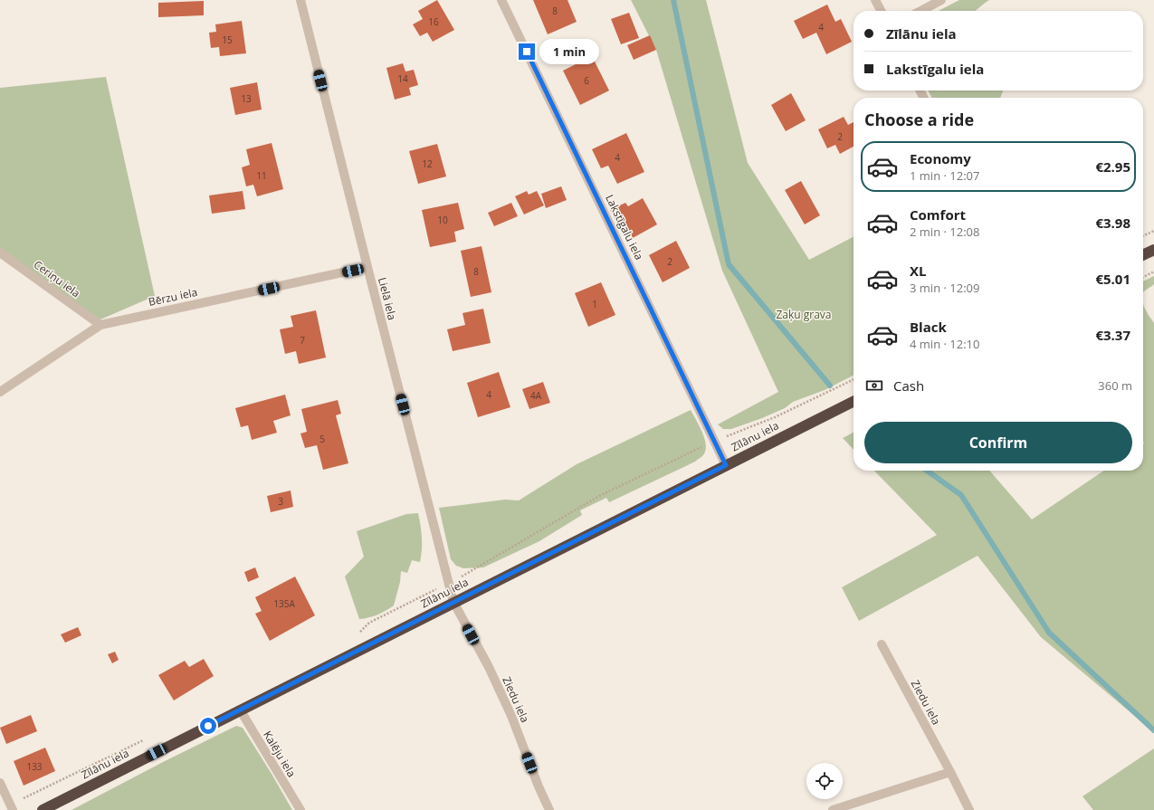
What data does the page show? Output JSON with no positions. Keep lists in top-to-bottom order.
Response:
{
  "streets": {
    "highway": ["Zīlānu iela"],
    "street": [
      "Lakstīgalu iela",
      "Ceriņu iela",
      "Bērzu iela",
      "Lielā iela",
      "Ziedu iela",
      "Kalēju iela"
    ]
  },
  "crossings": [
    ["Lakstīgalu iela", "Zīlānu iela"],
    ["Ceriņu iela", "Bērzu iela"],
    ["Bērzu iela", "Lielā iela"],
    ["Lielā iela", "Zīlānu iela"],
    ["Lielā iela", "Ziedu iela"],
    ["Zīlānu iela", "Ziedu iela"],
    ["Zīlānu iela", "Kalēju iela"]
  ],
  "parks": ["Zaķu grava"],
  "house_numbers": [
    "8",
    "16",
    "4",
    "15",
    "14",
    "6",
    "13",
    "2",
    "4",
    "12",
    "11",
    "10",
    "2",
    "8",
    "1",
    "7",
    "4",
    "4A",
    "5",
    "3",
    "135A",
    "133"
  ],
  "page": {
    "banner": ["Zīlānu iela", "Lakstīgalu iela"],
    "bubble": "1 min",
    "heading": "Choose a ride",
    "list": [
      {
        "name": "Economy",
        "note": "1 min · 12:07",
        "value": "€2.95"
      },
      {
        "name": "Comfort",
        "note": "2 min · 12:08",
        "value": "€3.98"
      },
      {
        "name": "XL",
        "note": "3 min · 12:09",
        "value": "€5.01"
      },
      {
        "name": "Black",
        "note": "4 min · 12:10",
        "value": "€3.37"
      }
    ],
    "pay": ["Cash", "360 m"],
    "buttons": "Confirm"
  }
}
